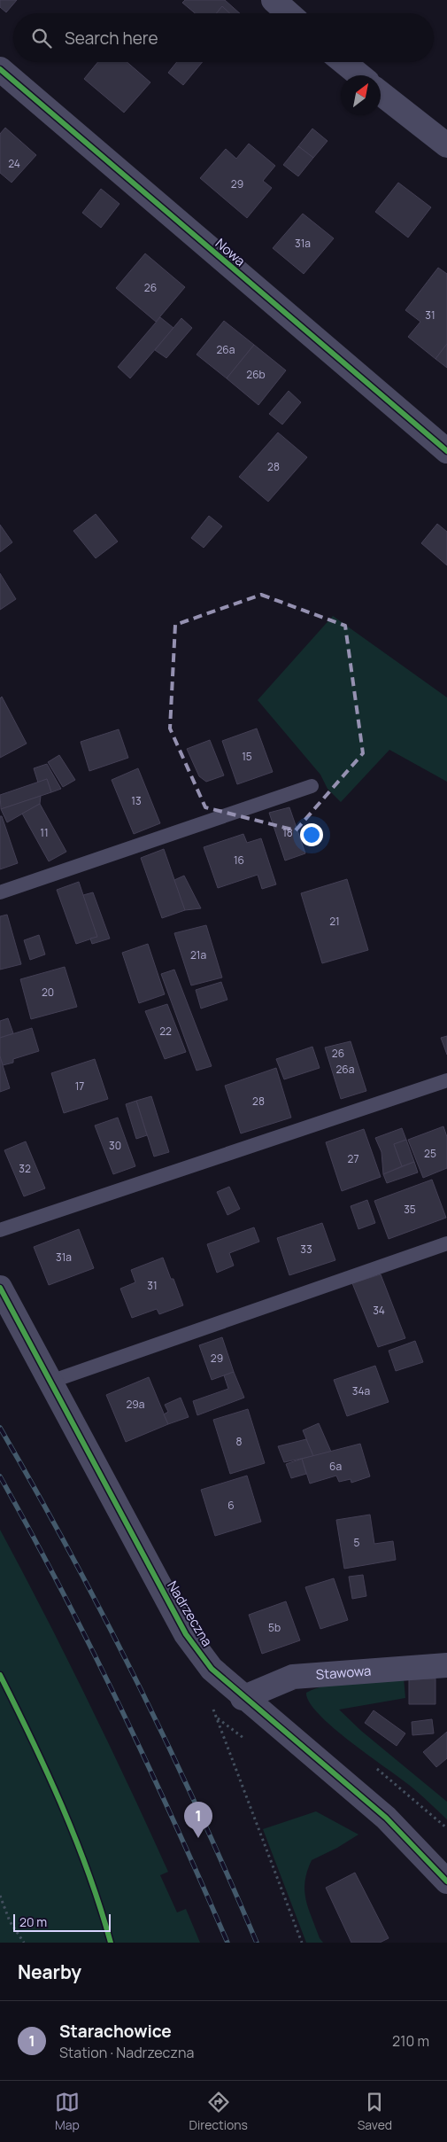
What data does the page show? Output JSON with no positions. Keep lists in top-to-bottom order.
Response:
{
  "streets": {
    "street": ["Nowa", "Nadrzeczna", "Stawowa"]
  },
  "crossings": [
    ["Nadrzeczna", "Stawowa"]
  ],
  "house_numbers": [
    "24",
    "29",
    "31a",
    "26",
    "31",
    "26a",
    "26b",
    "28",
    "15",
    "13",
    "11",
    "18",
    "16",
    "21",
    "21a",
    "20",
    "22",
    "26",
    "26a",
    "17",
    "28",
    "30",
    "25",
    "27",
    "32",
    "35",
    "33",
    "31a",
    "31",
    "34",
    "29",
    "34a",
    "29a",
    "8",
    "6a",
    "6",
    "5",
    "5b"
  ],
  "scale_bar": "20 m",
  "north": "top right",
  "page": {
    "search": "Search here",
    "pins": "1",
    "scale": "20 m",
    "heading": "Nearby",
    "list": [
      {
        "mark": "1",
        "name": "Starachowice",
        "note": "Station · Nadrzeczna",
        "value": "210 m"
      }
    ],
    "nav": ["Map", "Directions", "Saved"]
  }
}
